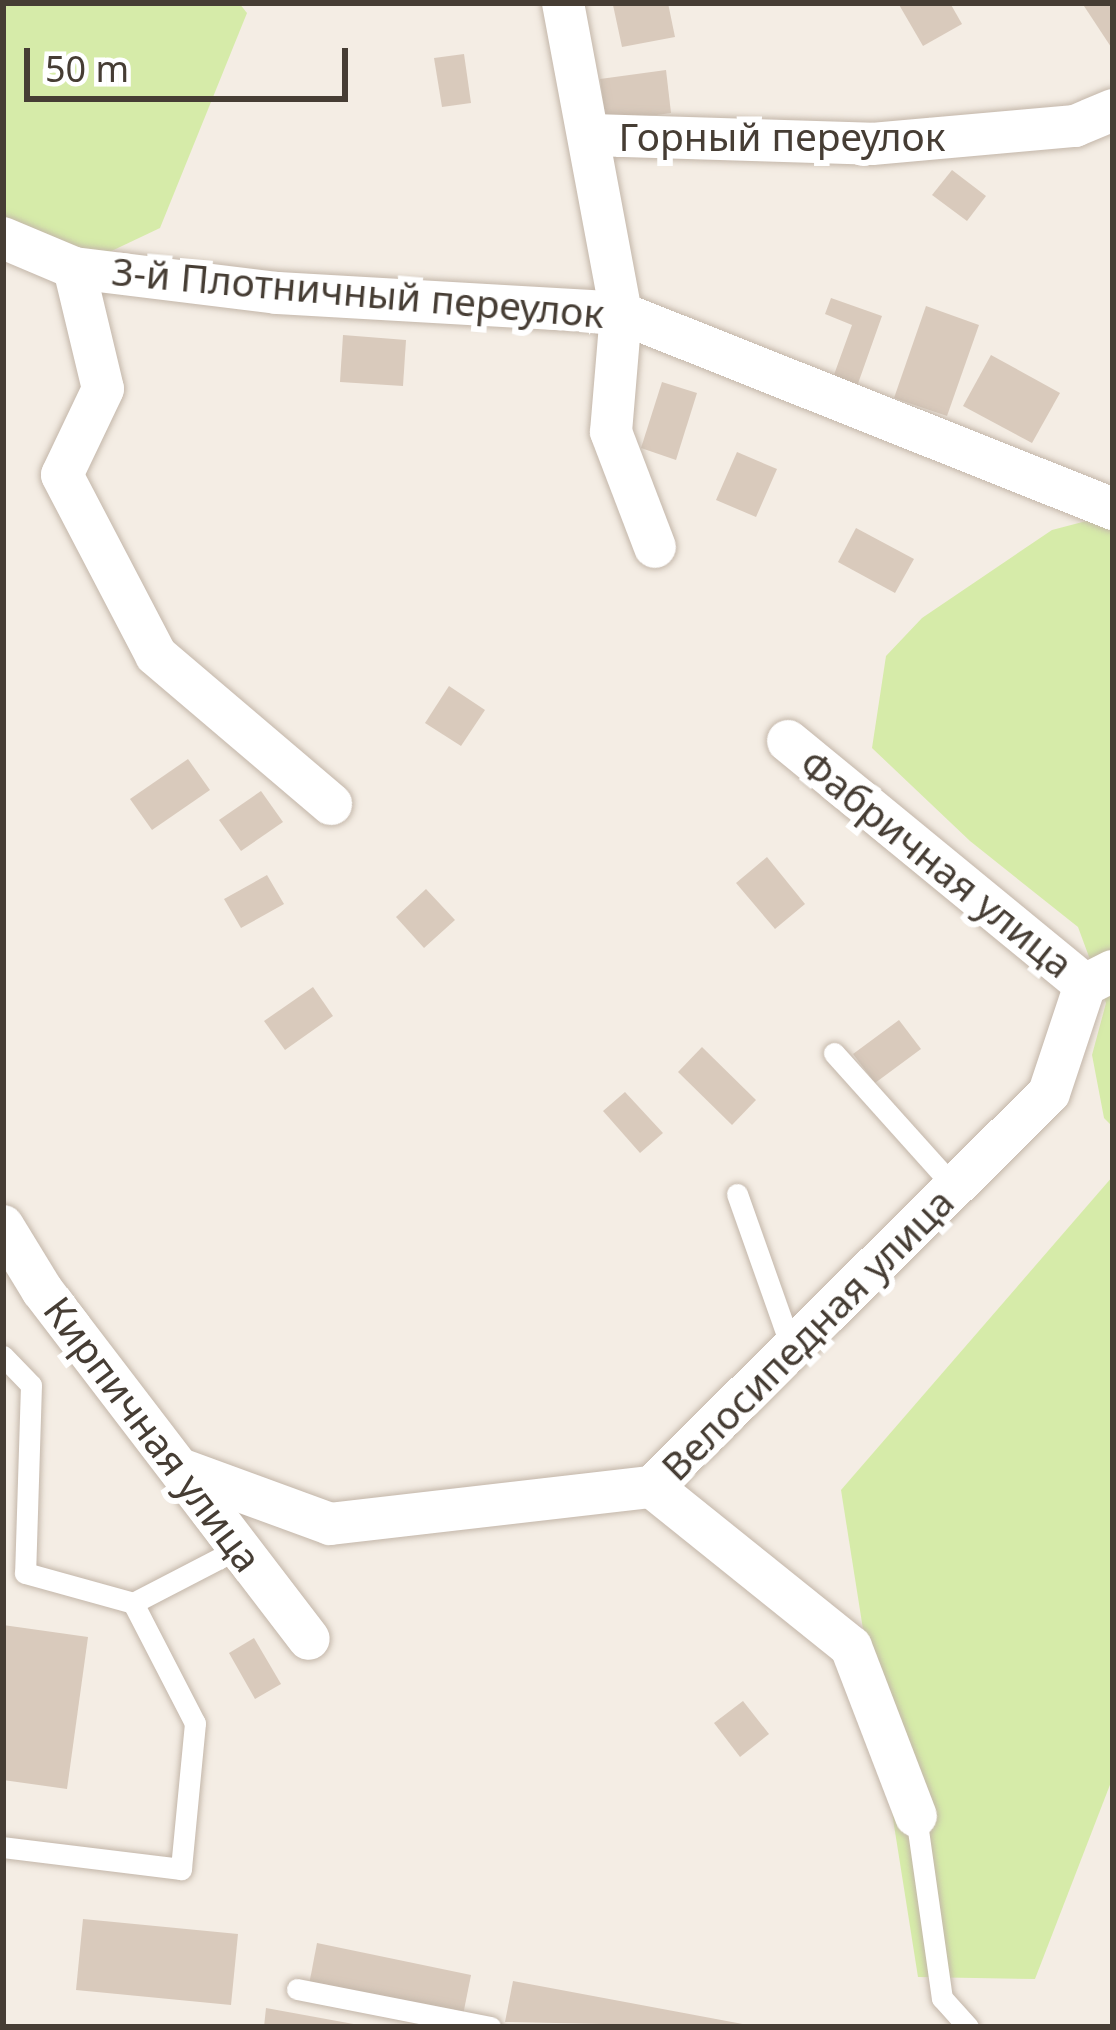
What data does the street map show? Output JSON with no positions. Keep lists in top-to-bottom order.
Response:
{
  "streets": {
    "street": [
      "Горный переулок",
      "3-й Плотничный переулок",
      "Фабричная улица",
      "Велосипедная улица",
      "Кирпичная улица"
    ]
  },
  "crossings": [
    ["Фабричная улица", "Велосипедная улица"],
    ["Велосипедная улица", "Кирпичная улица"]
  ],
  "scale_bar": "50 m"
}
